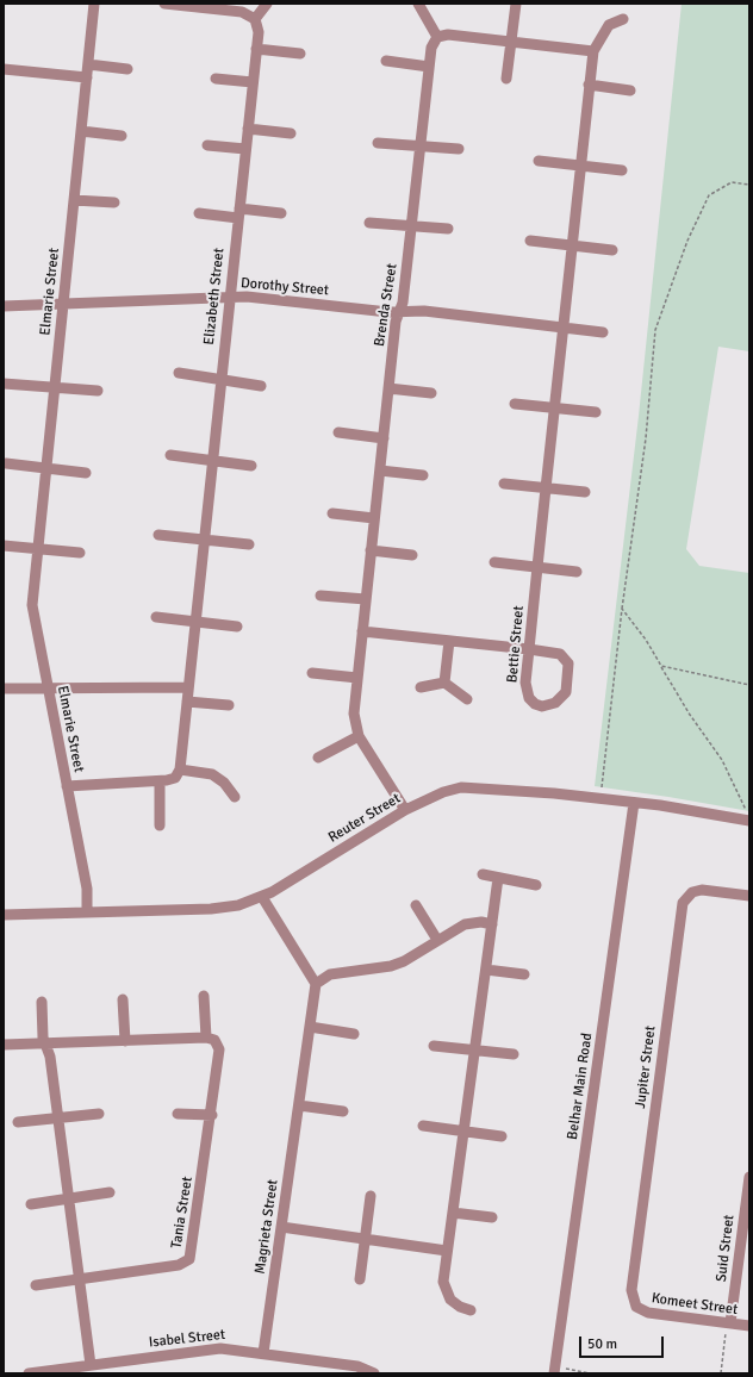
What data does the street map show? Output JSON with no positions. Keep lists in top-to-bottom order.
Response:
{
  "streets": {
    "street": [
      "Dorothy Street",
      "Elmarie Street",
      "Elizabeth Street",
      "Brenda Street",
      "Bettie Street",
      "Reuter Street",
      "Jupiter Street",
      "Belhar Main Road",
      "Tania Street",
      "Magrieta Street",
      "Suid Street",
      "Komeet Street",
      "Isabel Street"
    ]
  },
  "crossings": [
    ["Dorothy Street", "Elmarie Street"],
    ["Dorothy Street", "Elizabeth Street"],
    ["Dorothy Street", "Brenda Street"],
    ["Dorothy Street", "Bettie Street"],
    ["Elmarie Street", "Reuter Street"],
    ["Brenda Street", "Reuter Street"],
    ["Reuter Street", "Belhar Main Road"],
    ["Jupiter Street", "Komeet Street"],
    ["Magrieta Street", "Isabel Street"],
    ["Suid Street", "Komeet Street"]
  ],
  "scale_bar": "50 m"
}
